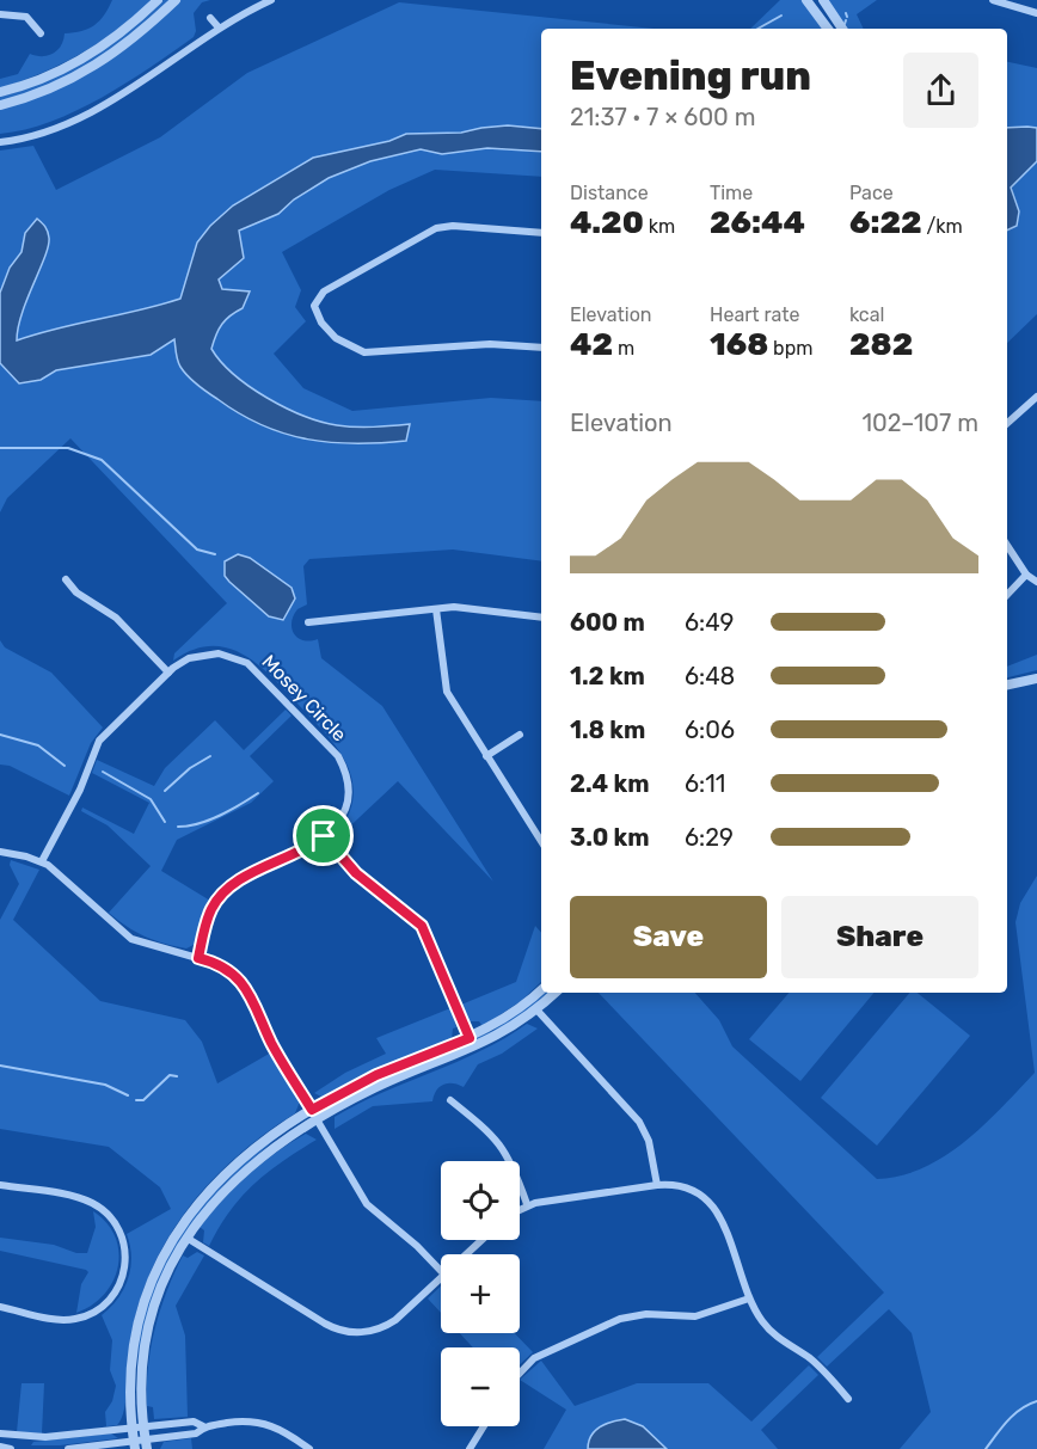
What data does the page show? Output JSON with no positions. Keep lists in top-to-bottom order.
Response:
{
  "streets": {
    "street": ["Mosey Circle"]
  },
  "page": {
    "heading": ["Evening run", "21:37 · 7 × 600 m"],
    "stats": [
      ["Distance", "4.20 km"],
      ["Time", "26:44"],
      ["Pace", "6:22 /km"],
      ["Elevation", "42 m"],
      ["Heart rate", "168 bpm"],
      ["kcal", "282"]
    ],
    "chart": ["Elevation", "102–107 m"],
    "list": [
      {
        "name": "600 m",
        "note": "6:49"
      },
      {
        "name": "1.2 km",
        "note": "6:48"
      },
      {
        "name": "1.8 km",
        "note": "6:06"
      },
      {
        "name": "2.4 km",
        "note": "6:11"
      },
      {
        "name": "3.0 km",
        "note": "6:29"
      }
    ],
    "buttons": ["Save", "Share"],
    "map_buttons": ["+", "−"]
  }
}
